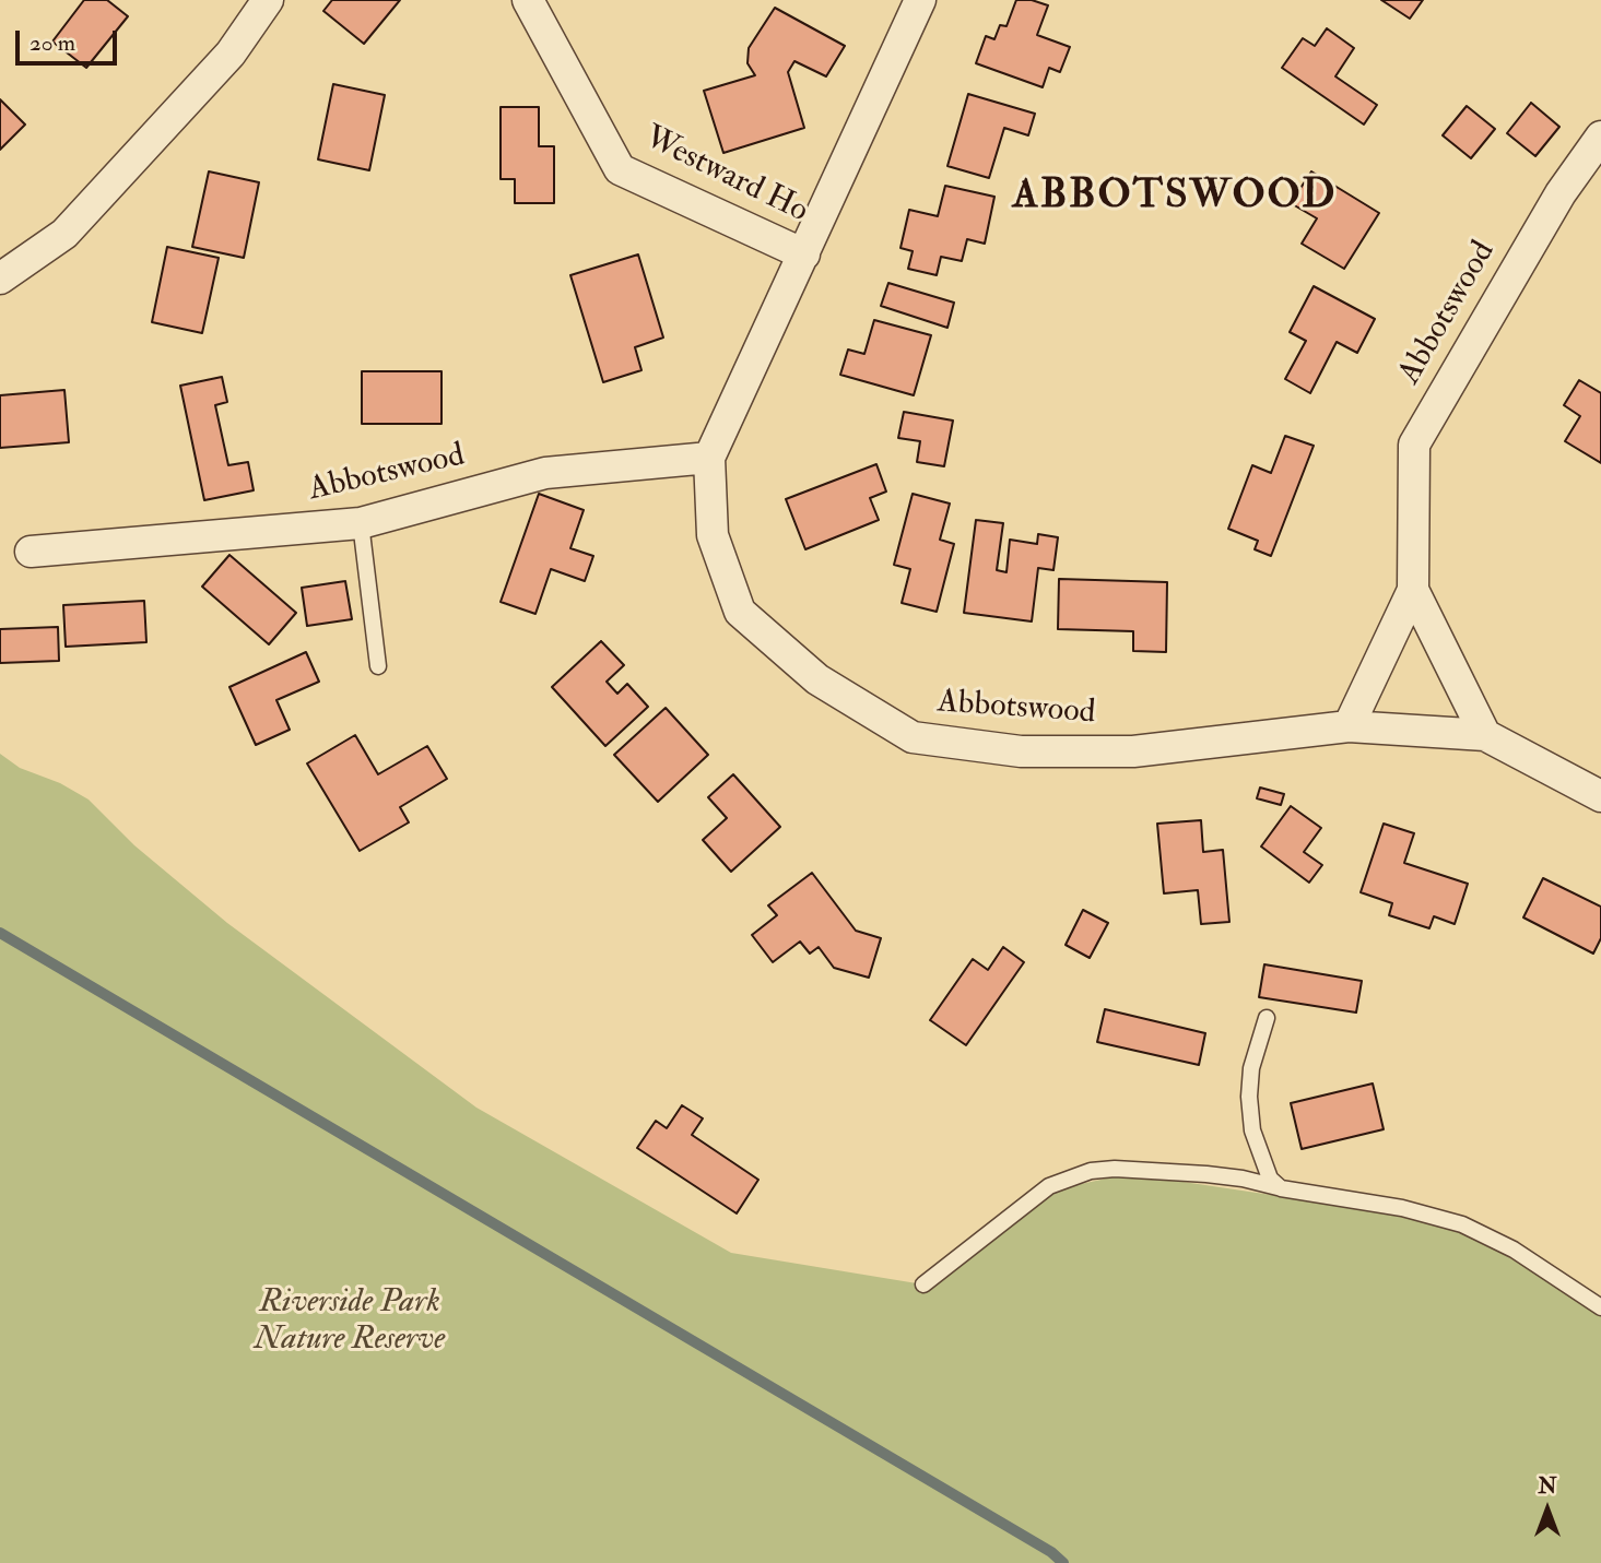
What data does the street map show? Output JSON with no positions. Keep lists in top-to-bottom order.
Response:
{
  "streets": {
    "street": ["Westward Ho", "Abbotswood"]
  },
  "crossings": [
    ["Westward Ho", "Abbotswood"]
  ],
  "districts": ["ABBOTSWOOD"],
  "parks": ["Riverside Park Nature Reserve"],
  "scale_bar": "20 m",
  "north": "top"
}
